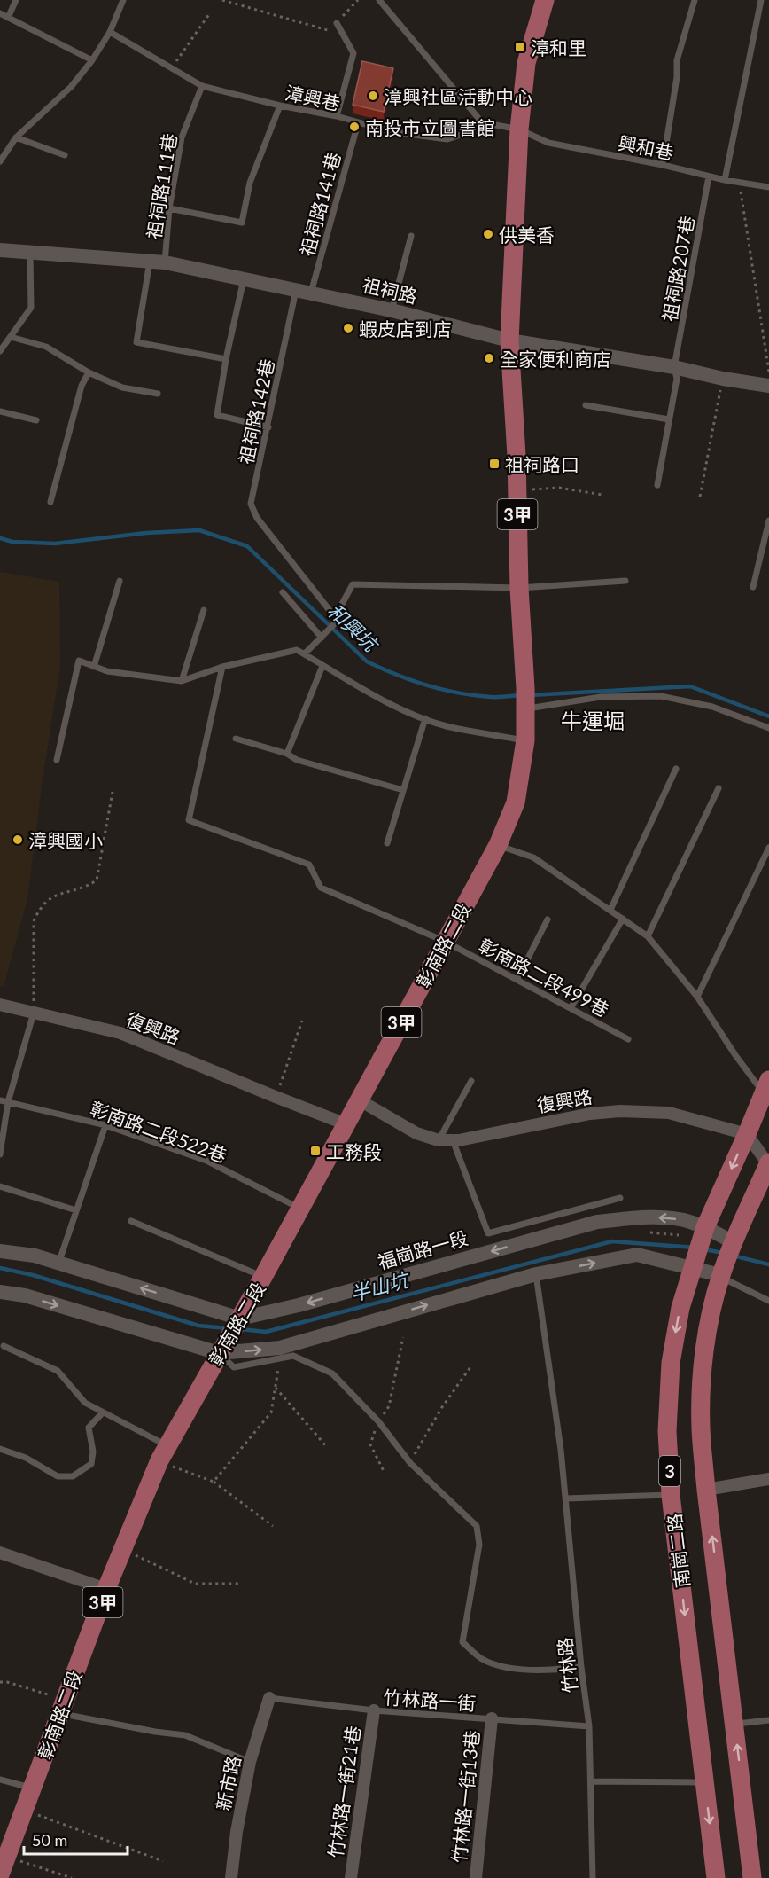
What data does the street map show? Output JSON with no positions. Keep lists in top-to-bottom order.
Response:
{
  "streets": {
    "main road": [
      "3甲",
      "彰南路二段",
      "3",
      "南崗二路"
    ],
    "street": [
      "祖祠路",
      "復興路",
      "福崗路一段",
      "新市路",
      "竹林路一街21巷",
      "竹林路一街13巷"
    ],
    "lane": [
      "漳興巷",
      "興和巷",
      "祖祠路111巷",
      "祖祠路141巷",
      "祖祠路207巷",
      "祖祠路142巷",
      "彰南路二段499巷",
      "彰南路二段522巷",
      "竹林路",
      "竹林路一街"
    ]
  },
  "crossings": [
    ["漳興巷", "祖祠路111巷"],
    ["漳興巷", "祖祠路141巷"],
    ["興和巷", "祖祠路207巷"],
    ["興和巷", "彰南路二段"],
    ["祖祠路111巷", "祖祠路"],
    ["祖祠路141巷", "祖祠路"],
    ["祖祠路207巷", "祖祠路"],
    ["祖祠路", "祖祠路142巷"],
    ["祖祠路", "彰南路二段"],
    ["彰南路二段", "彰南路二段499巷"],
    ["彰南路二段", "復興路"],
    ["彰南路二段", "彰南路二段522巷"],
    ["彰南路二段", "福崗路一段"],
    ["復興路", "南崗二路"],
    ["福崗路一段", "南崗二路"],
    ["福崗路一段", "竹林路"],
    ["竹林路", "竹林路一街"],
    ["竹林路一街", "新市路"],
    ["竹林路一街", "竹林路一街21巷"],
    ["竹林路一街", "竹林路一街13巷"]
  ],
  "districts": ["牛運堀"],
  "water": ["和興坑", "半山坑"],
  "places": {
    "transit": ["漳和里", "祖祠路口", "工務段"],
    "other": [
      "漳興社區活動中心",
      "南投市立圖書館",
      "供美香",
      "蝦皮店到店",
      "全家便利商店",
      "漳興國小"
    ]
  },
  "scale_bar": "50 m"
}
